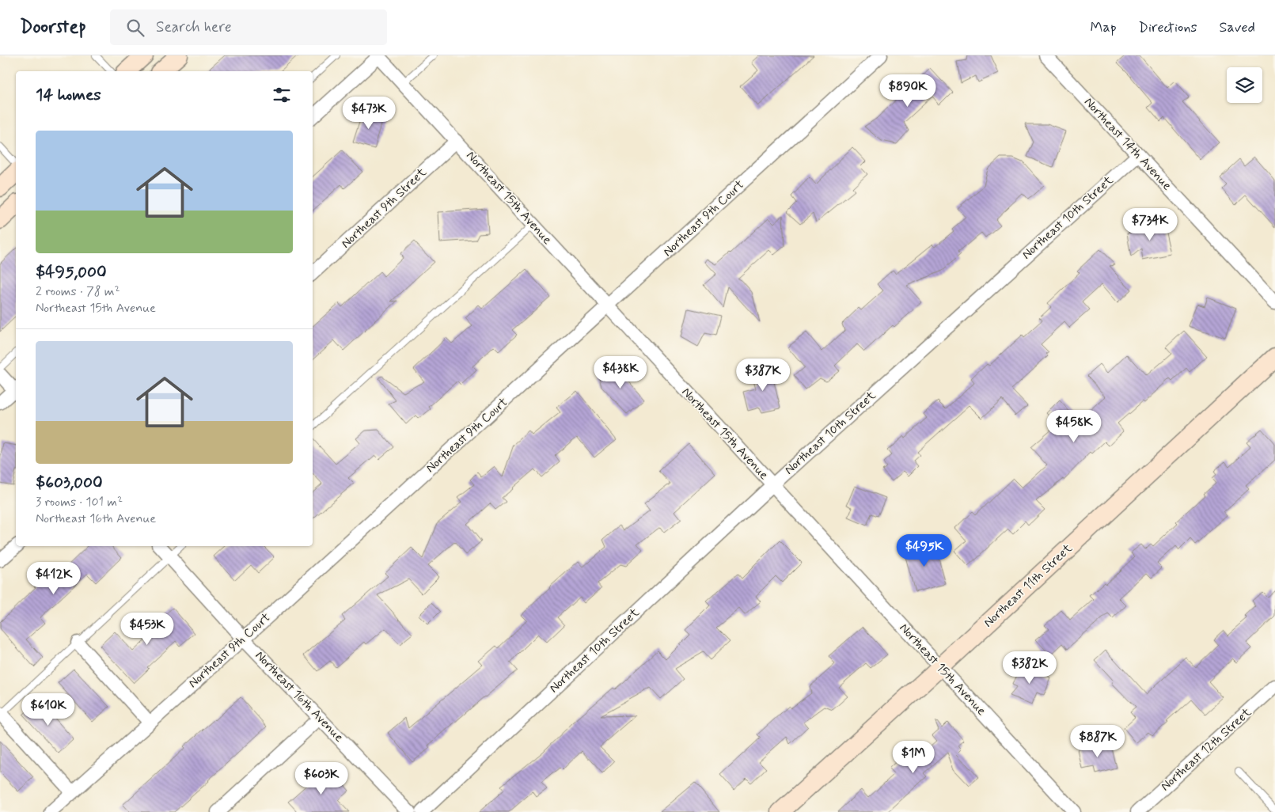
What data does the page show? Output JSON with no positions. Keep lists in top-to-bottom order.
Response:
{
  "streets": {
    "street": [
      "Northeast 14th Avenue",
      "Northeast 15th Avenue",
      "Northeast 9th Street",
      "Northeast 10th Street",
      "Northeast 9th Court",
      "Northeast 11th Street",
      "Northeast 16th Avenue",
      "Northeast 12th Street"
    ]
  },
  "crossings": [
    ["Northeast 14th Avenue", "Northeast 10th Street"],
    ["Northeast 15th Avenue", "Northeast 9th Street"],
    ["Northeast 15th Avenue", "Northeast 10th Street"],
    ["Northeast 15th Avenue", "Northeast 9th Court"],
    ["Northeast 15th Avenue", "Northeast 11th Street"],
    ["Northeast 9th Court", "Northeast 16th Avenue"]
  ],
  "page": {
    "header": "Doorstep",
    "search": "Search here",
    "nav": ["Map", "Directions", "Saved"],
    "heading": "14 homes",
    "price": [
      "$890K",
      "$473K",
      "$734K",
      "$438K",
      "$387K",
      "$458K",
      "$495K",
      "$412K",
      "$453K",
      "$382K",
      "$610K",
      "$887K",
      "$1M",
      "$603K"
    ],
    "list": [
      {
        "name": "$495,000",
        "note": "2 rooms · 78 m² · Northeast 15th Avenue"
      },
      {
        "name": "$603,000",
        "note": "3 rooms · 101 m² · Northeast 16th Avenue"
      }
    ]
  }
}
